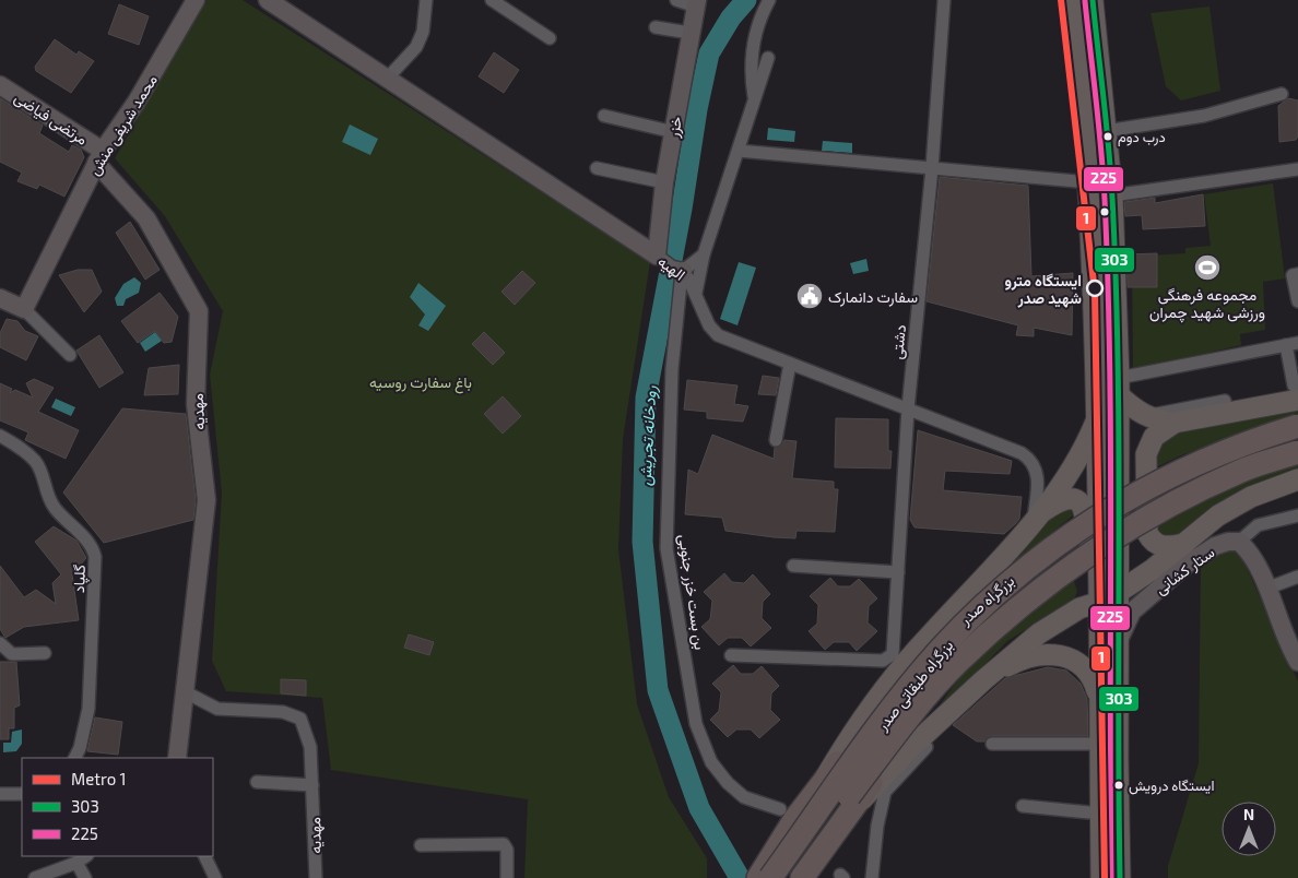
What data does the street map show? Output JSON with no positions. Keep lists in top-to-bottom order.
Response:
{
  "streets": {
    "highway": ["بزرگراه صدر", "بزرگراه طبقاتی صدر"],
    "street": [
      "مرتضی فیاضی",
      "محمد شریفی منش",
      "خزر",
      "الهیه",
      "دشتی",
      "مهدیه",
      "ستار کشانی",
      "گلپاد",
      "بن بست خزر جنوبی"
    ]
  },
  "crossings": [
    ["مرتضی فیاضی", "محمد شریفی منش"],
    ["مرتضی فیاضی", "مهدیه"],
    ["محمد شریفی منش", "مهدیه"],
    ["خزر", "الهیه"],
    ["الهیه", "دشتی"],
    ["الهیه", "بن بست خزر جنوبی"],
    ["بزرگراه صدر", "بزرگراه طبقاتی صدر"]
  ],
  "water": ["رودخانه تجریش"],
  "parks": ["باغ سفارت روسیه"],
  "places": {
    "other": ["درب دوم", "ایستگاه مترو شهید صدر", "ایستگاه درویش"],
    "sports": ["مجموعه فرهنگی ورزشی شهید چمران"],
    "public building": ["سفارت دانمارک"]
  },
  "lines": ["metro line 1", "transit line 303", "transit line 225"],
  "legend": ["Metro 1", "303", "225"],
  "north": "top"
}
